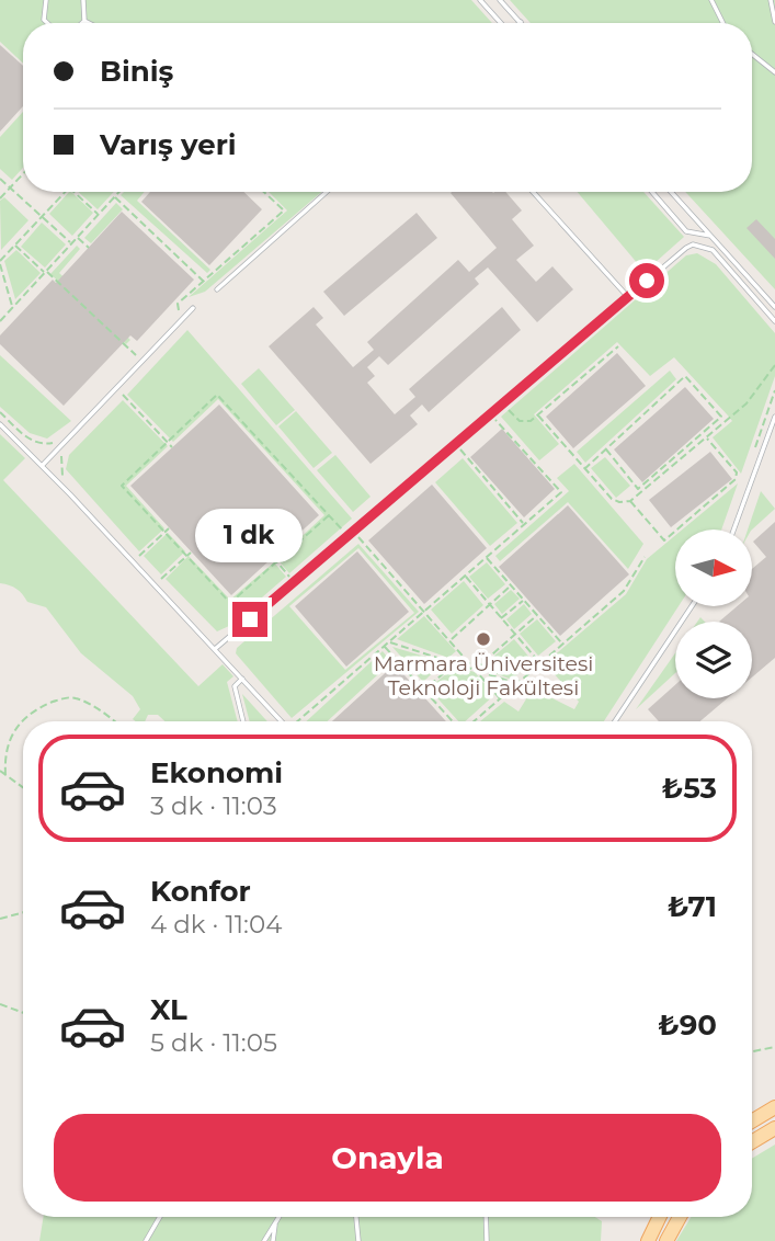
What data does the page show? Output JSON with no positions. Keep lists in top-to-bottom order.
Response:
{
  "places": ["Marmara Üniversitesi Teknoloji Fakültesi"],
  "north": "right",
  "page": {
    "banner": ["Biniş", "Varış yeri"],
    "bubble": "1 dk",
    "list": [
      {
        "name": "Ekonomi",
        "note": "3 dk · 11:03",
        "value": "₺53"
      },
      {
        "name": "Konfor",
        "note": "4 dk · 11:04",
        "value": "₺71"
      },
      {
        "name": "XL",
        "note": "5 dk · 11:05",
        "value": "₺90"
      }
    ],
    "buttons": "Onayla"
  }
}
